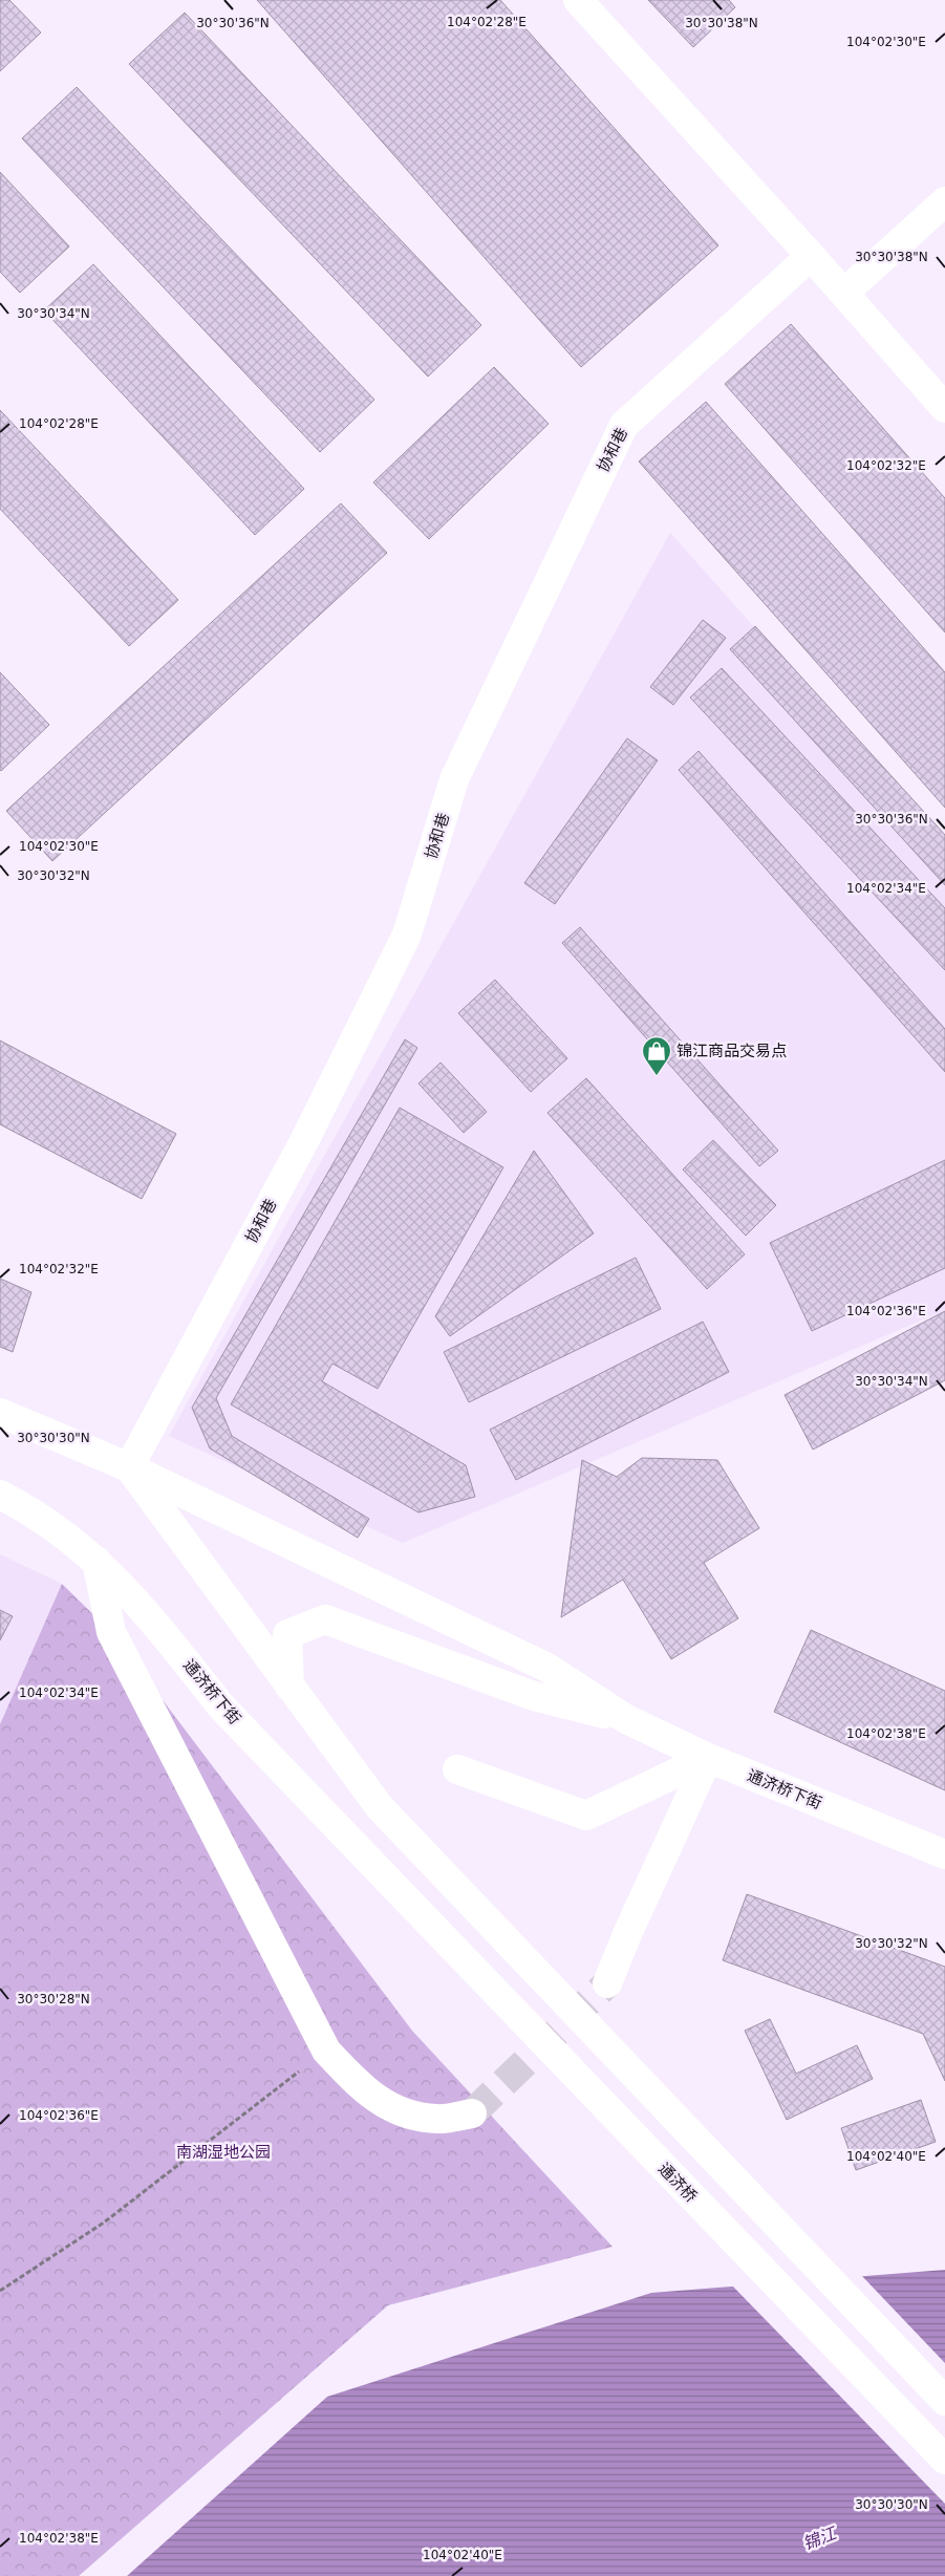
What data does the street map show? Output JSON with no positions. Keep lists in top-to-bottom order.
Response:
{
  "streets": {
    "street": ["协和巷", "通济桥下街", "通济桥"]
  },
  "crossings": [
    ["协和巷", "通济桥下街"],
    ["通济桥下街", "通济桥"]
  ],
  "water": ["锦江"],
  "parks": ["南湖湿地公园"],
  "places": {
    "shop": ["锦江商品交易点"]
  },
  "coordinates": [
    "104°02'28\"E",
    "30°30'36\"N",
    "30°30'38\"N",
    "104°02'30\"E",
    "30°30'34\"N",
    "104°02'32\"E",
    "30°30'32\"N",
    "104°02'34\"E",
    "104°02'36\"E",
    "30°30'30\"N",
    "104°02'38\"E",
    "30°30'28\"N",
    "104°02'40\"E"
  ]
}
